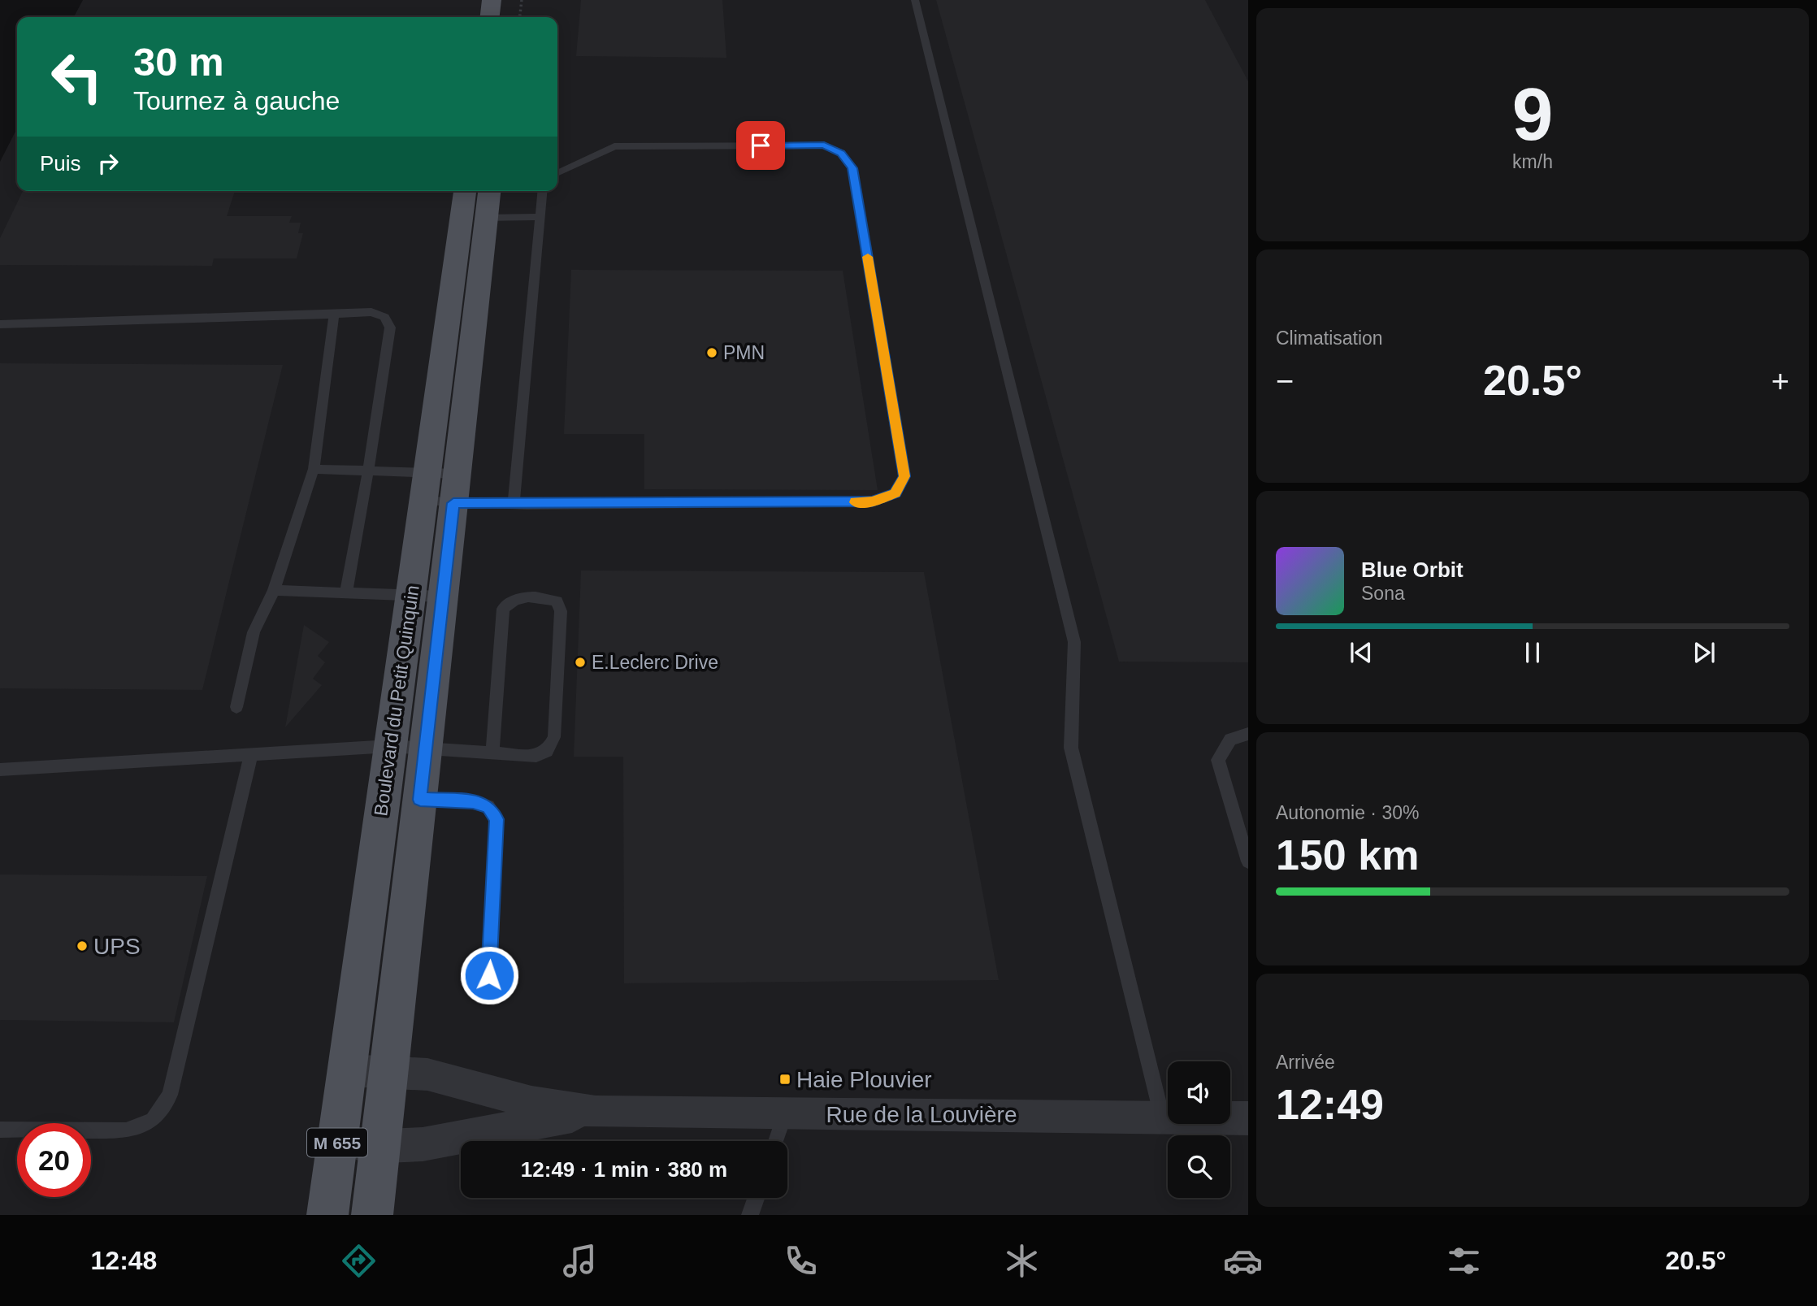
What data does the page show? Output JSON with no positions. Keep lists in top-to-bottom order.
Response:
{
  "streets": {
    "main road": ["Boulevard du Petit Quinquin", "M 655"],
    "street": ["Rue de la Louvière"]
  },
  "crossings": [
    ["Boulevard du Petit Quinquin", "Rue de la Louvière"]
  ],
  "places": {
    "other": ["PMN", "E.Leclerc Drive", "UPS"],
    "transit": ["Haie Plouvier"]
  },
  "page": {
    "tile": [
      ["9", "km/h"],
      "Climatisation",
      ["Autonomie · 30%", "150 km"],
      ["Arrivée", "12:49"]
    ],
    "turn": ["30 m", "Tournez à gauche"],
    "then": "Puis",
    "heat": ["−", "20.5°", "+"],
    "song": ["Blue Orbit", "Sona"],
    "limit": "20",
    "trip": "12:49 · 1 min · 380 m",
    "tabs": ["12:48", "20.5°"]
  }
}
